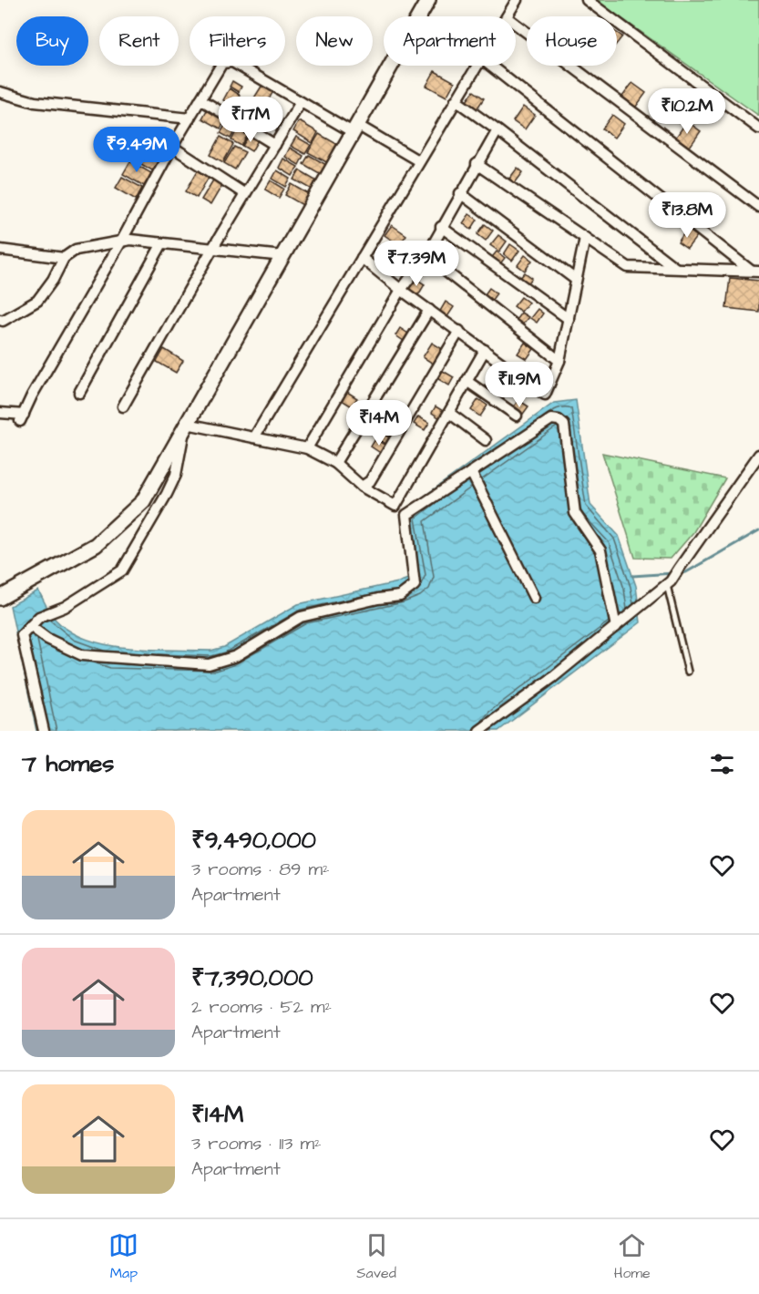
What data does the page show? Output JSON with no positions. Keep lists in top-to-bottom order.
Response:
{
  "page": {
    "chip": [
      "Buy",
      "Rent",
      "Filters",
      "New",
      "Apartment",
      "House"
    ],
    "price": [
      "₹10.2M",
      "₹17M",
      "₹9.49M",
      "₹13.8M",
      "₹7.39M",
      "₹11.9M",
      "₹14M"
    ],
    "heading": "7 homes",
    "list": [
      {
        "name": "₹9,490,000",
        "note": "3 rooms · 89 m² · Apartment"
      },
      {
        "name": "₹7,390,000",
        "note": "2 rooms · 52 m² · Apartment"
      },
      {
        "name": "₹14M",
        "note": "3 rooms · 113 m² · Apartment"
      }
    ],
    "tabs": ["Map", "Saved", "Home"]
  }
}
